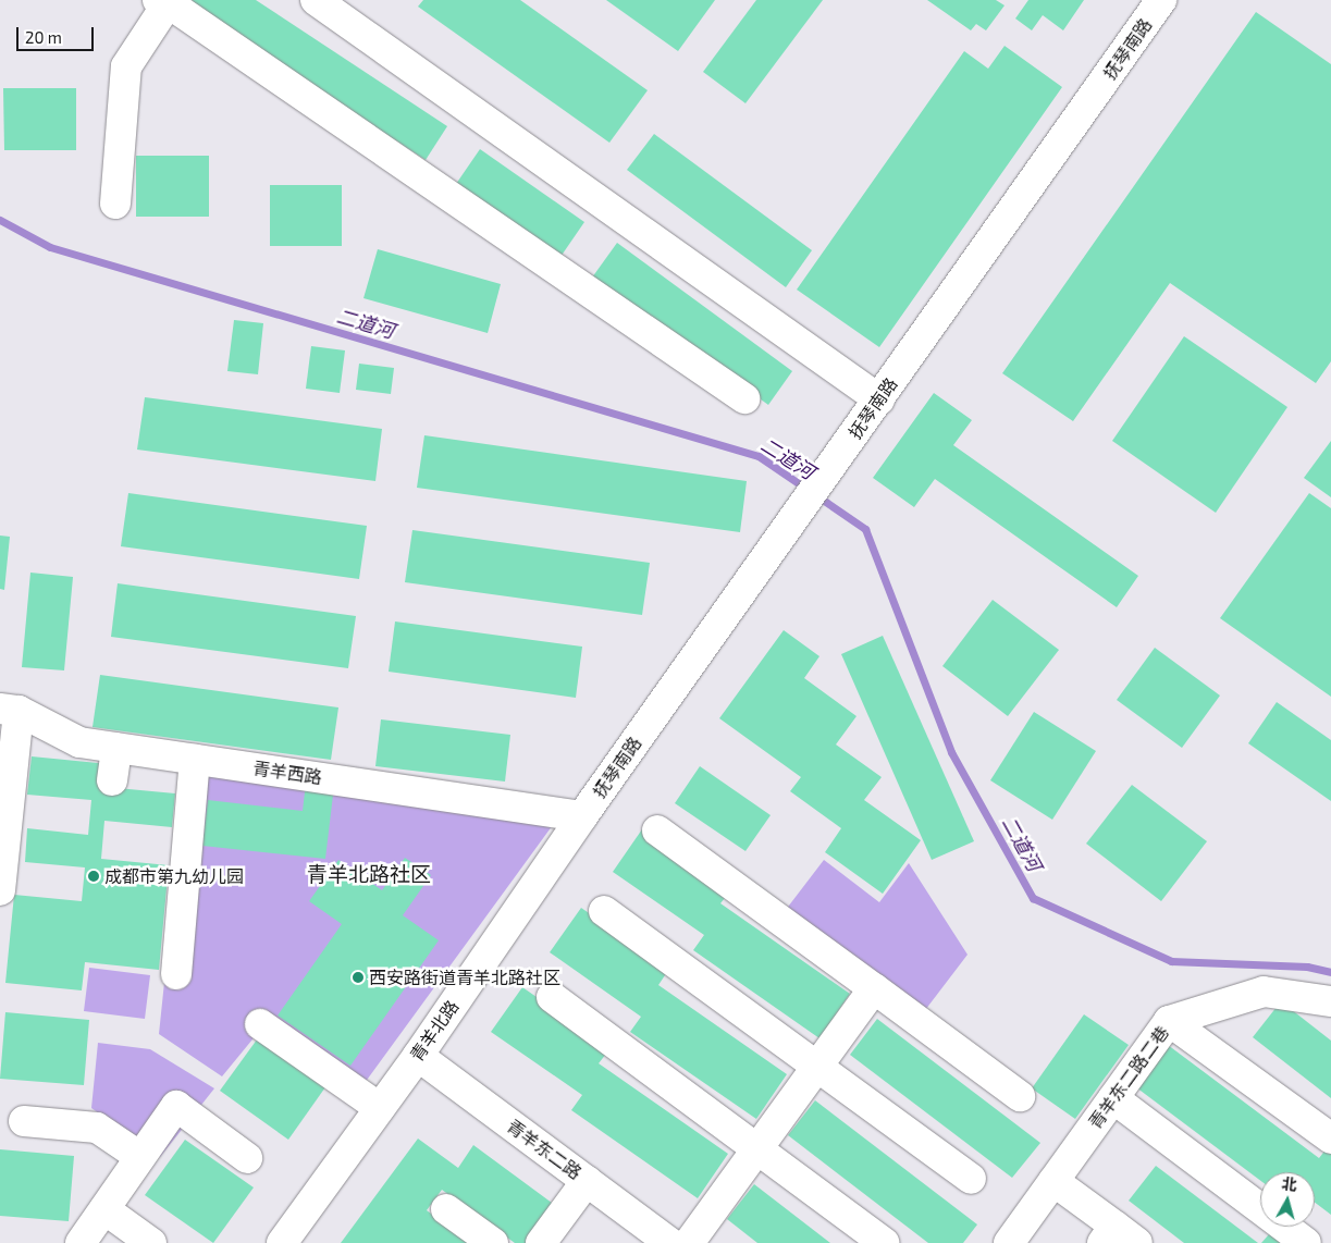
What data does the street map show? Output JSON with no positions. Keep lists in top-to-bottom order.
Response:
{
  "streets": {
    "street": [
      "抚琴南路",
      "青羊西路",
      "青羊北路",
      "青羊东二路二巷",
      "青羊东二路"
    ]
  },
  "crossings": [
    ["抚琴南路", "青羊西路"],
    ["抚琴南路", "青羊北路"],
    ["青羊西路", "青羊北路"],
    ["青羊北路", "青羊东二路"]
  ],
  "districts": ["青羊北路社区"],
  "water": ["二道河"],
  "places": ["成都市第九幼儿园", "西安路街道青羊北路社区"],
  "scale_bar": "20 m",
  "north": "top"
}
